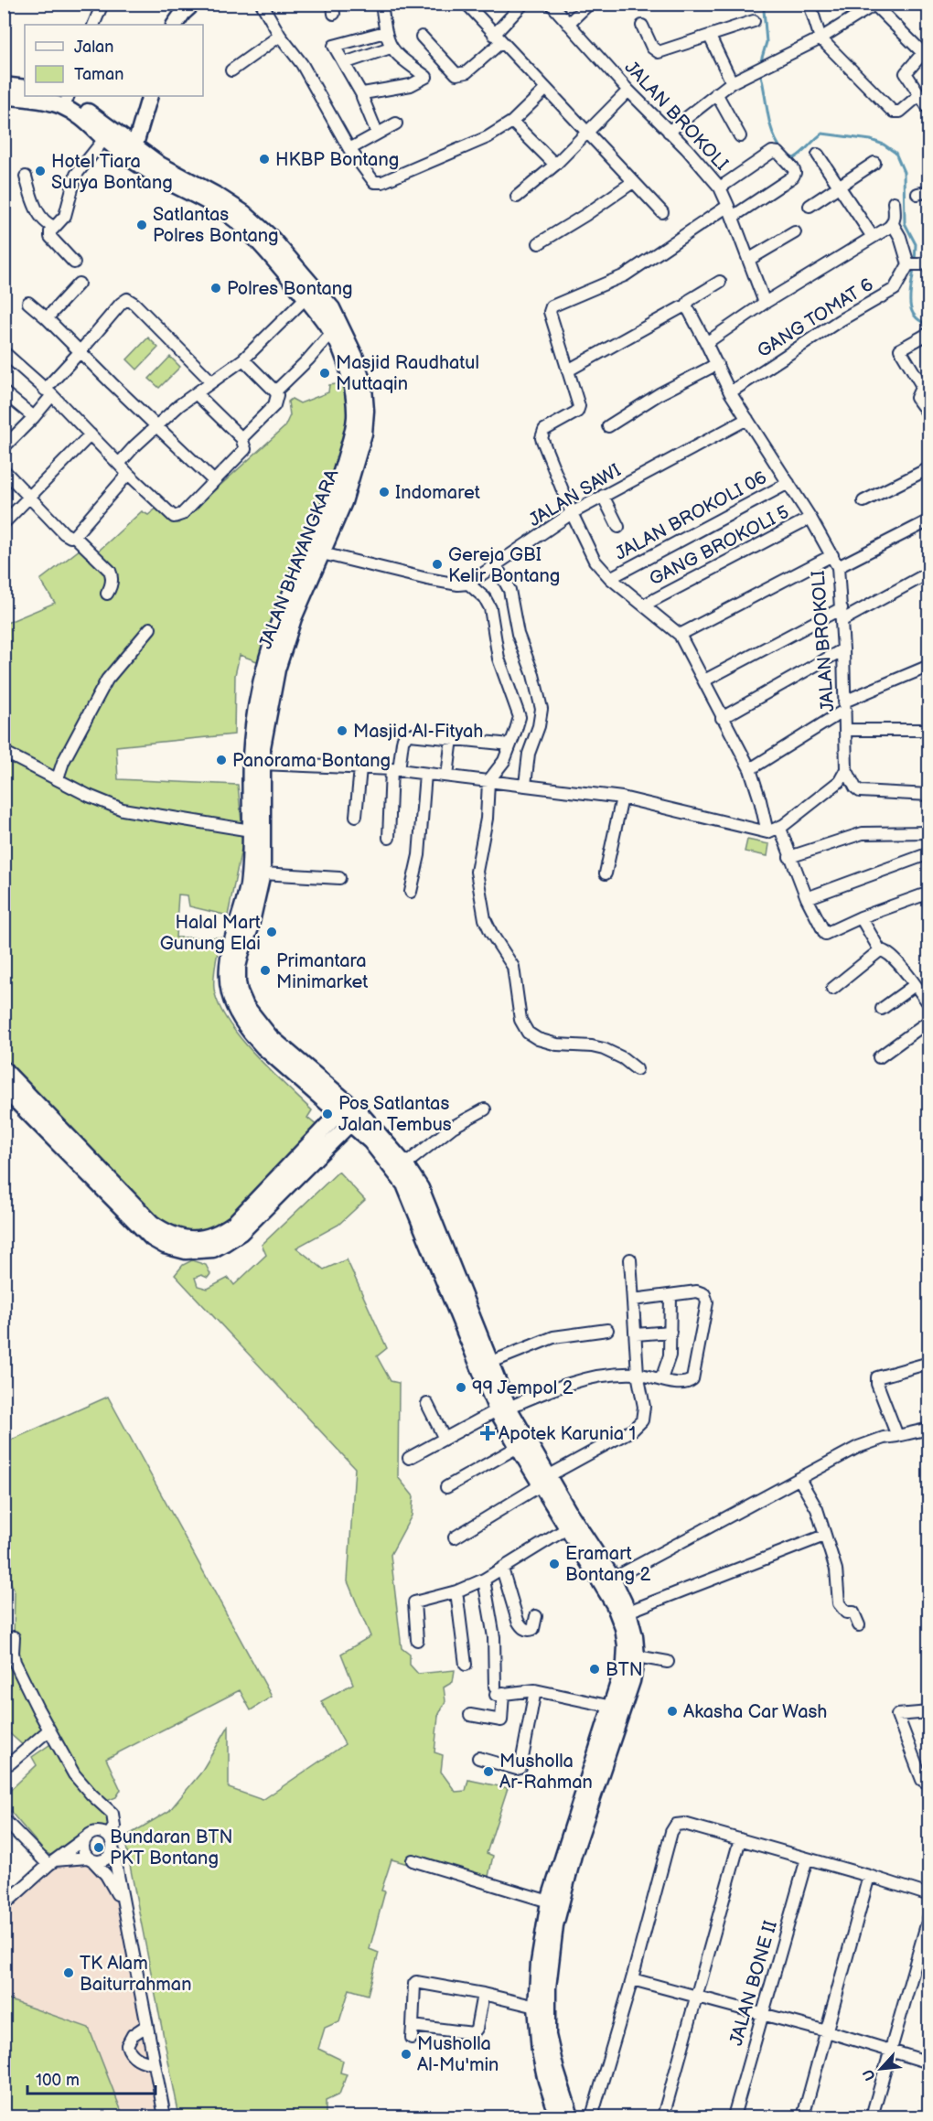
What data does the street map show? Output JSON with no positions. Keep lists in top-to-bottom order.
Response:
{
  "streets": {
    "main road": ["JALAN BHAYANGKARA"],
    "street": [
      "JALAN BROKOLI",
      "GANG TOMAT 6",
      "JALAN SAWI",
      "JALAN BROKOLI 06",
      "GANG BROKOLI 5",
      "JALAN BONE II"
    ]
  },
  "crossings": [
    ["JALAN BROKOLI", "GANG TOMAT 6"],
    ["JALAN BROKOLI", "JALAN SAWI"],
    ["JALAN BROKOLI", "JALAN BROKOLI 06"],
    ["JALAN BROKOLI", "GANG BROKOLI 5"]
  ],
  "places": {
    "other": [
      "HKBP Bontang",
      "Hotel Tiara Surya Bontang",
      "Satlantas Polres Bontang",
      "Polres Bontang",
      "Masjid Raudhatul Muttaqin",
      "Indomaret",
      "Gereja GBI Kelir Bontang",
      "Masjid Al-Fityah",
      "Panorama Bontang",
      "Halal Mart Gunung Elai",
      "Primantara Minimarket",
      "Pos Satlantas Jalan Tembus",
      "99 Jempol 2",
      "Eramart Bontang 2",
      "BTN",
      "Akasha Car Wash",
      "Musholla Ar-Rahman",
      "Bundaran BTN PKT Bontang",
      "TK Alam Baiturrahman",
      "Musholla Al-Mu'min"
    ],
    "health": ["Apotek Karunia 1"]
  },
  "legend": ["Jalan", "Taman"],
  "scale_bar": "100 m",
  "north": "bottom left"
}
